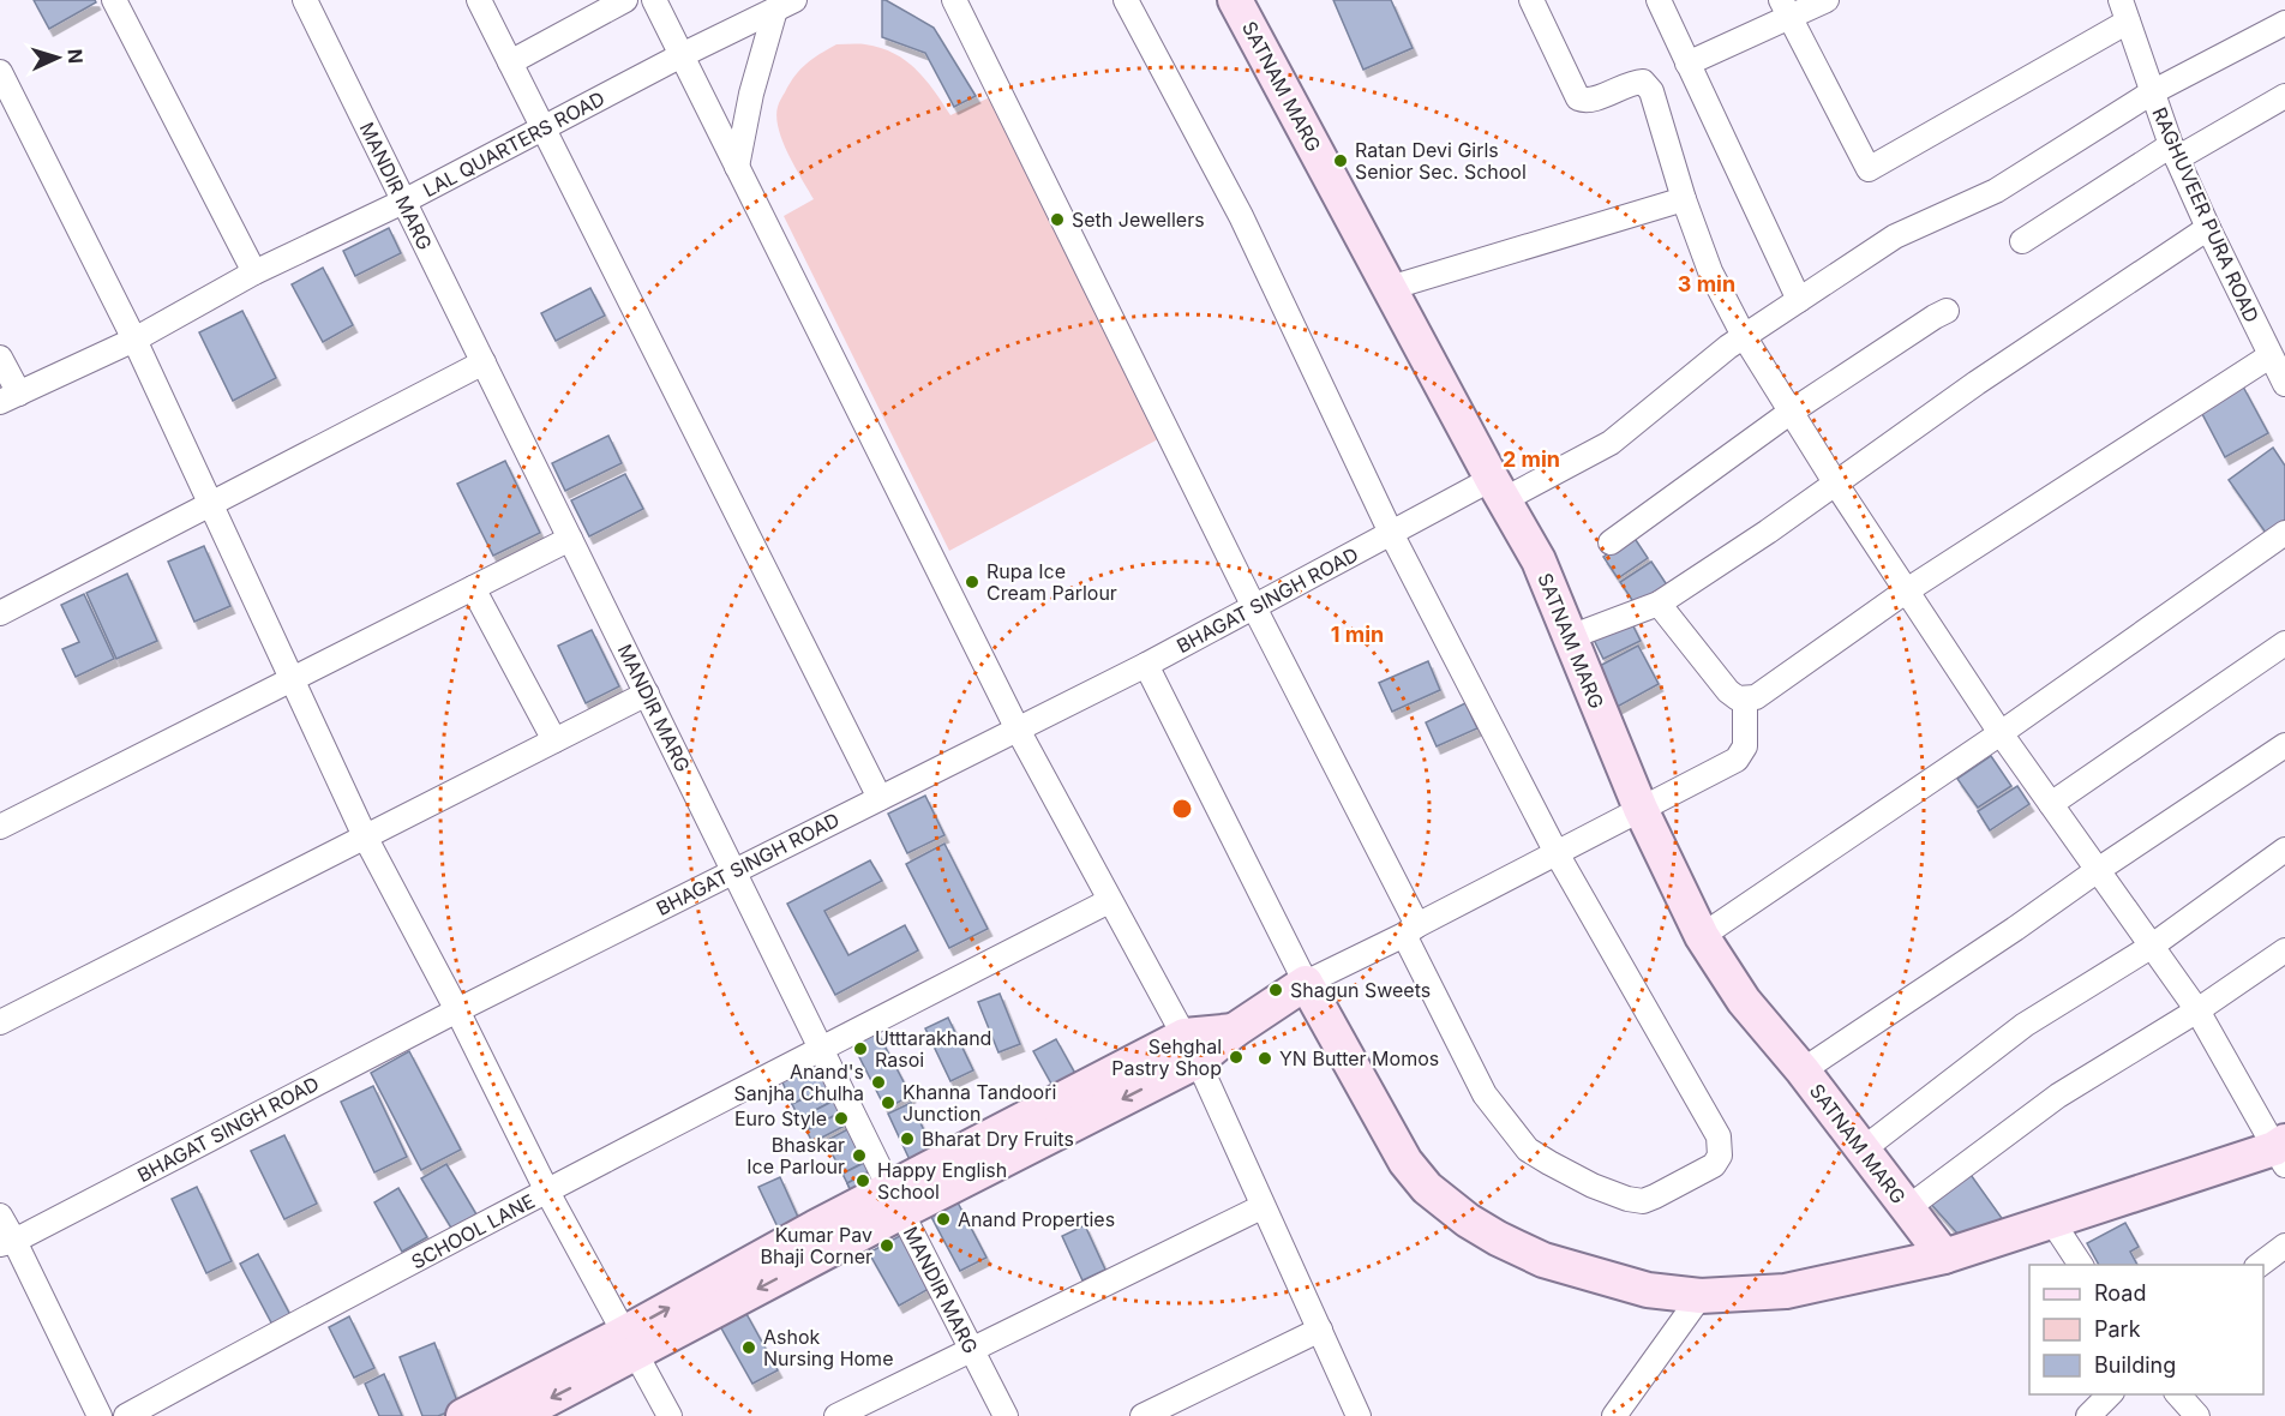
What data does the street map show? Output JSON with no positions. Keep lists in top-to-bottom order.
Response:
{
  "streets": {
    "street": [
      "SATNAM MARG",
      "LAL QUARTERS ROAD",
      "MANDIR MARG",
      "RAGHUVEER PURA ROAD",
      "BHAGAT SINGH ROAD",
      "SCHOOL LANE"
    ]
  },
  "crossings": [
    ["SATNAM MARG", "BHAGAT SINGH ROAD"],
    ["LAL QUARTERS ROAD", "MANDIR MARG"],
    ["MANDIR MARG", "BHAGAT SINGH ROAD"],
    ["MANDIR MARG", "SCHOOL LANE"],
    ["RAGHUVEER PURA ROAD", "BHAGAT SINGH ROAD"]
  ],
  "places": [
    "Ratan Devi Girls Senior Sec. School",
    "Seth Jewellers",
    "Rupa Ice Cream Parlour",
    "Shagun Sweets",
    "Utttarakhand Rasoi",
    "Sehghal Pastry Shop",
    "YN Butter Momos",
    "Anand's Sanjha Chulha",
    "Khanna Tandoori Junction",
    "Euro Style",
    "Bharat Dry Fruits",
    "Bhaskar Ice Parlour",
    "Happy English School",
    "Anand Properties",
    "Kumar Pav Bhaji Corner",
    "Ashok Nursing Home"
  ],
  "legend": ["Road", "Park", "Building"],
  "north": "right",
  "rings": ["3 min", "2 min", "1 min"]
}
